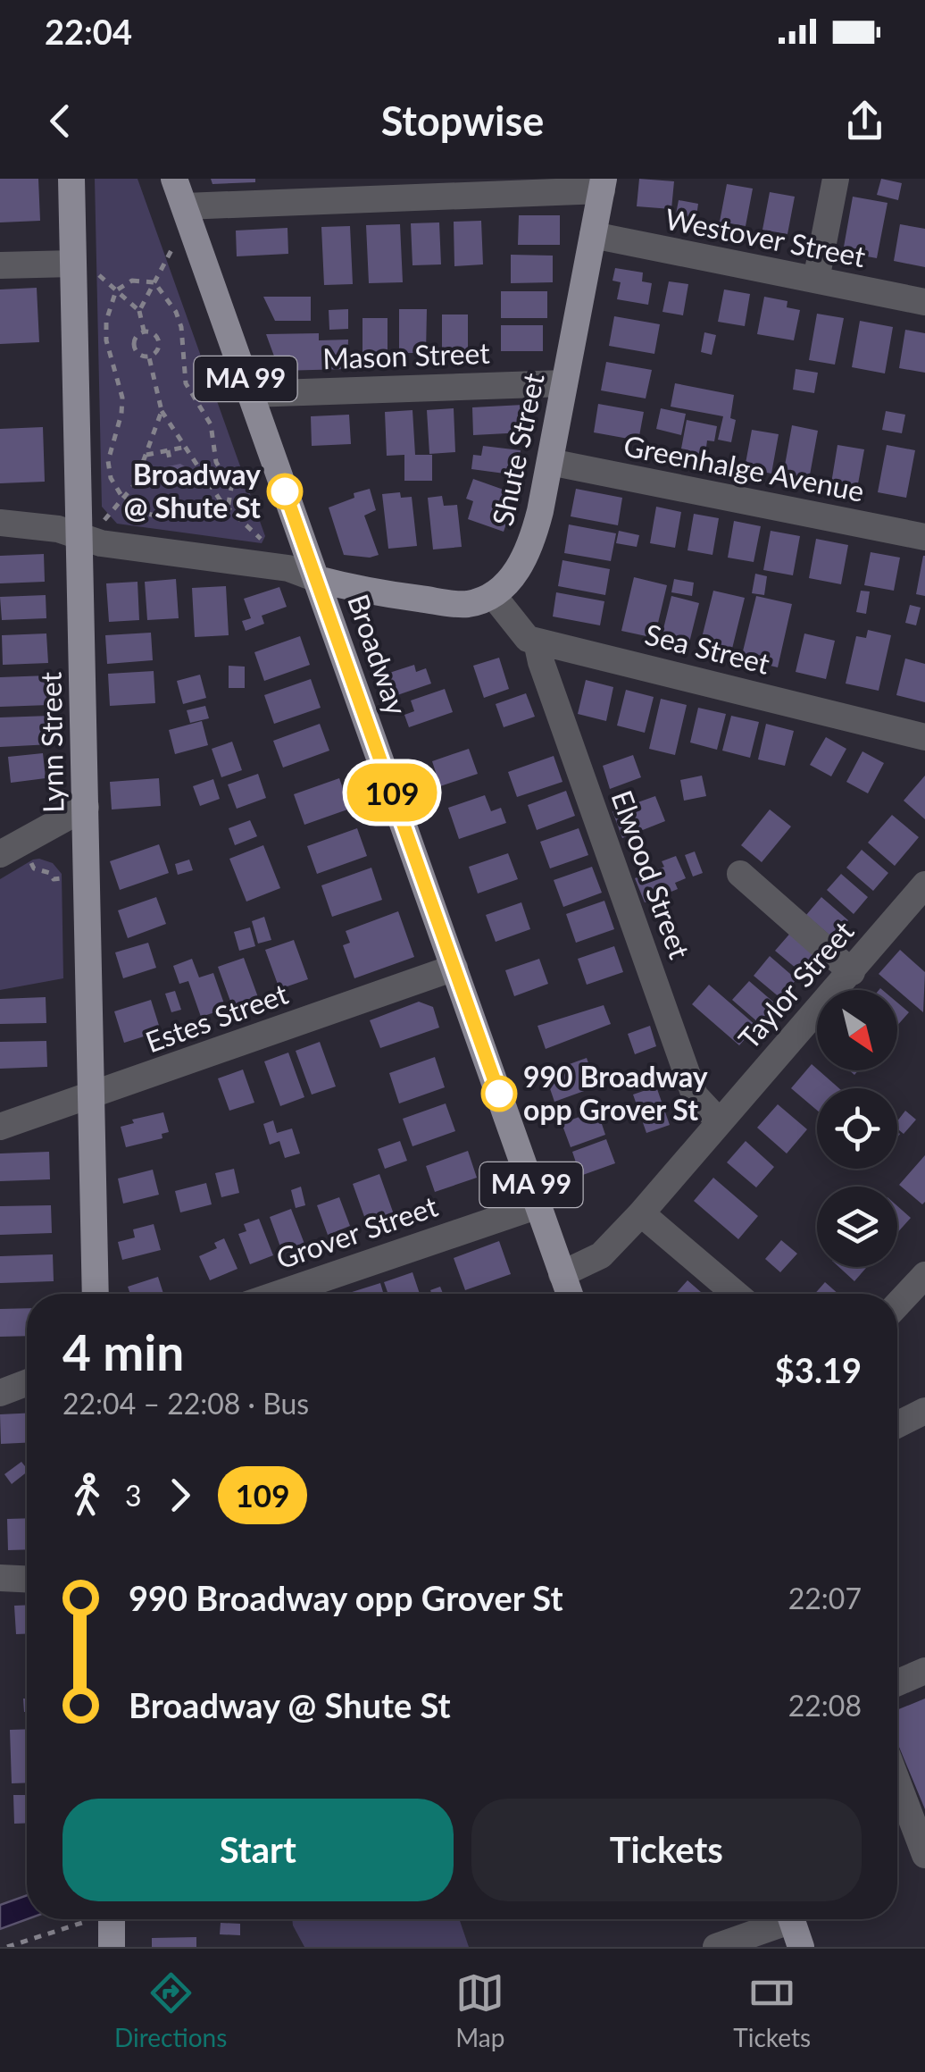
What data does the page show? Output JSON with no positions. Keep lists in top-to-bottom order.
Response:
{
  "streets": {
    "main road": [
      "MA 99",
      "Shute Street",
      "Broadway",
      "Lynn Street"
    ],
    "street": [
      "Westover Street",
      "Mason Street",
      "Greenhalge Avenue",
      "Sea Street",
      "Elwood Street",
      "Taylor Street",
      "Estes Street",
      "Grover Street"
    ]
  },
  "crossings": [
    ["Westover Street", "Shute Street"],
    ["Mason Street", "Shute Street"],
    ["Mason Street", "Broadway"],
    ["Shute Street", "Greenhalge Avenue"],
    ["Sea Street", "Elwood Street"],
    ["Broadway", "Taylor Street"],
    ["Broadway", "Estes Street"],
    ["Broadway", "Grover Street"],
    ["Lynn Street", "Estes Street"],
    ["Elwood Street", "Taylor Street"]
  ],
  "places": ["Broadway @ Shute St", "990 Broadway opp Grover St"],
  "lines": ["bus line 109"],
  "north": "bottom right",
  "page": {
    "status": "22:04",
    "header": "Stopwise",
    "on_map": "109",
    "heading": ["4 min", "22:04 – 22:08 · Bus", "$3.19"],
    "legs": ["3", "109"],
    "list": [
      {
        "name": "990 Broadway opp Grover St",
        "value": "22:07"
      },
      {
        "name": "Broadway @ Shute St",
        "value": "22:08"
      }
    ],
    "buttons": ["Start", "Tickets"],
    "tabs": ["Directions", "Map", "Tickets"]
  }
}
